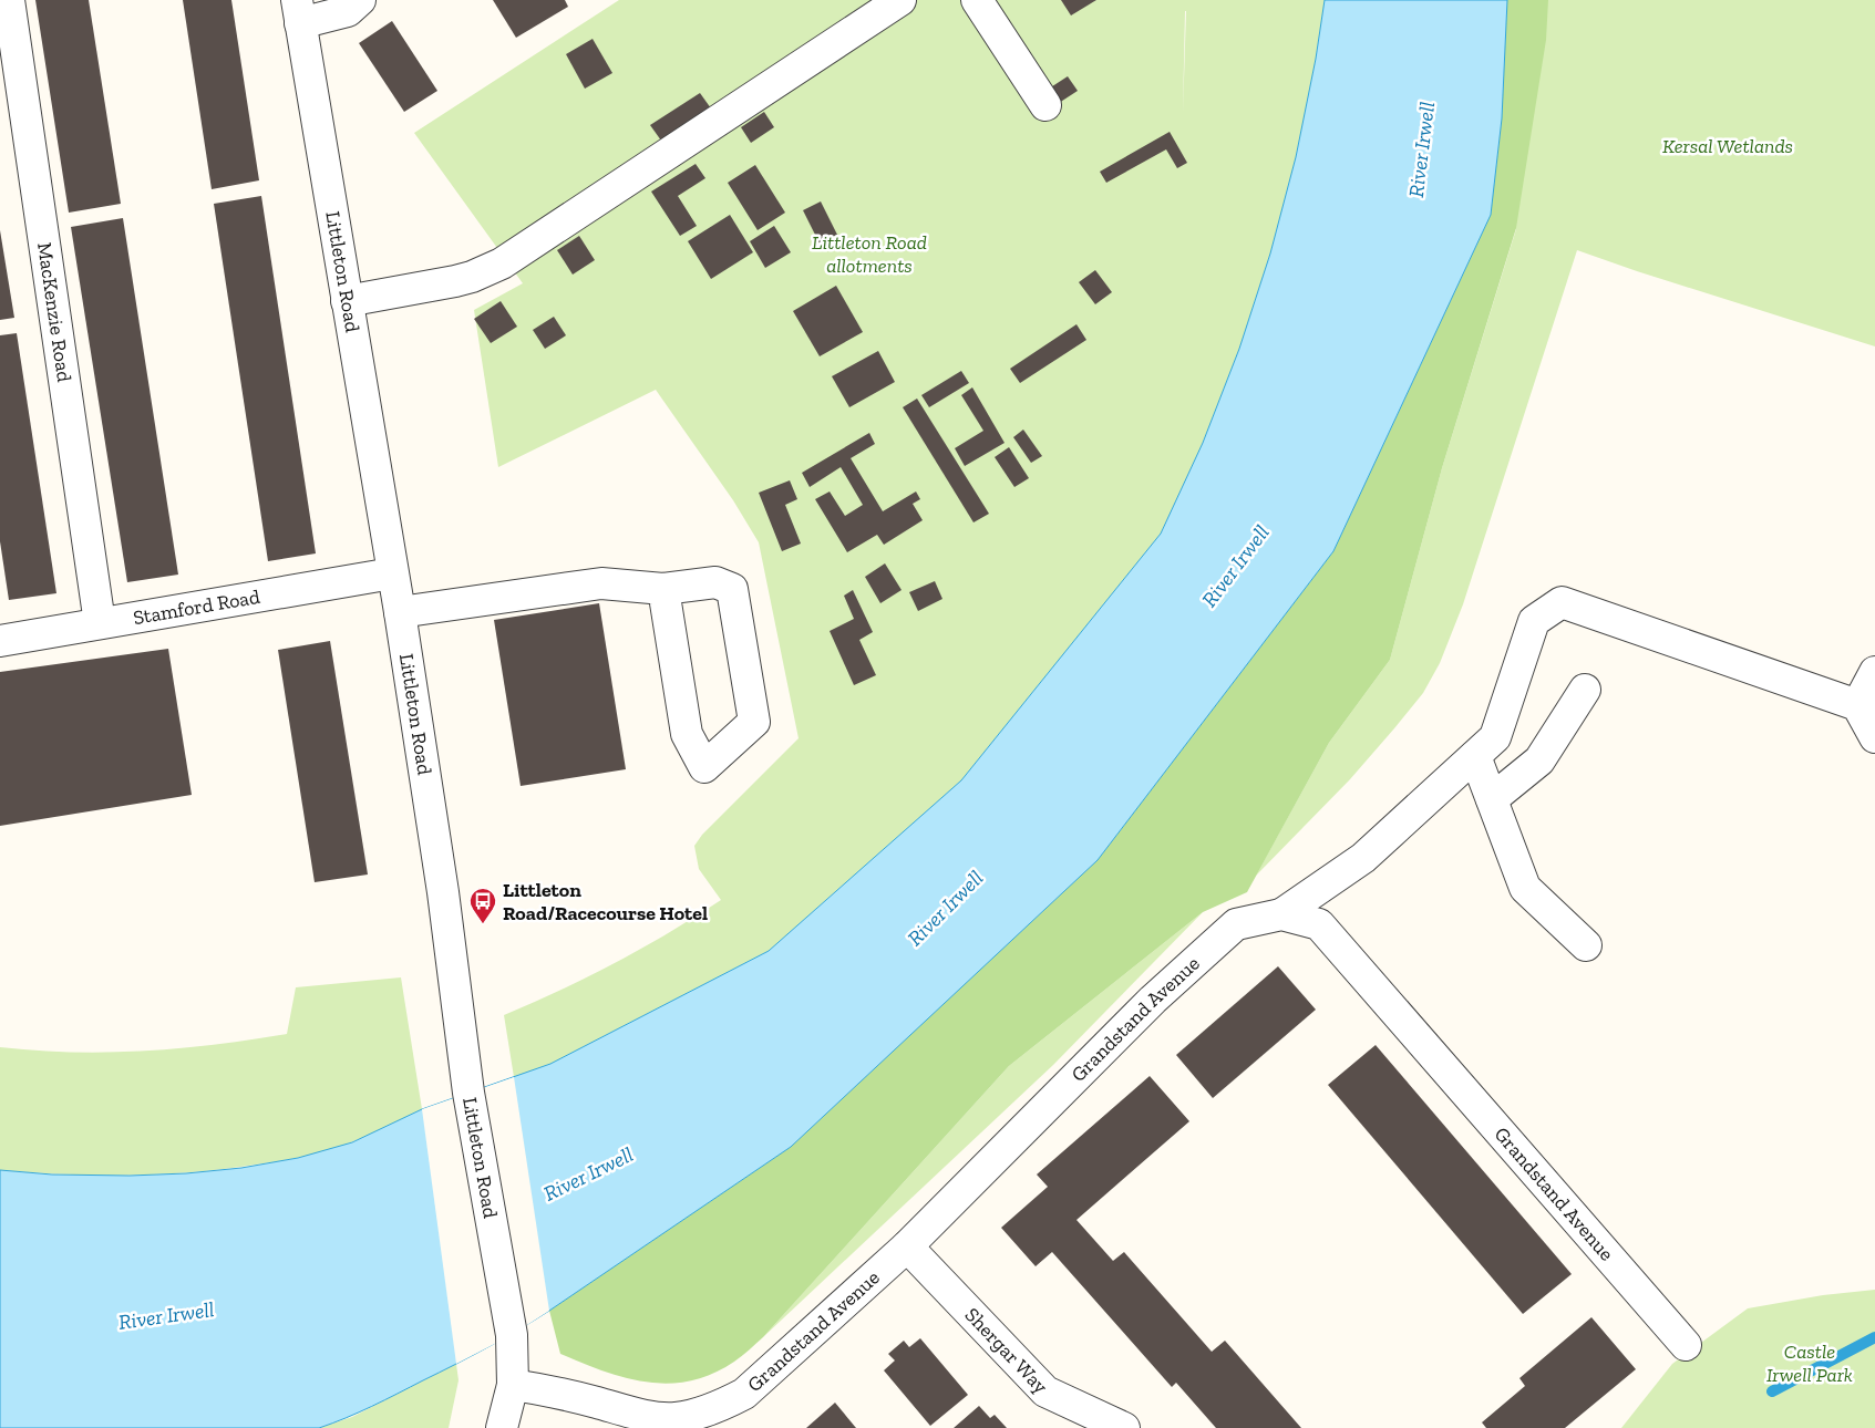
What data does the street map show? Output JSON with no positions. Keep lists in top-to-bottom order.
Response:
{
  "streets": {
    "street": [
      "Littleton Road",
      "MacKenzie Road",
      "Stamford Road",
      "Grandstand Avenue",
      "Shergar Way"
    ]
  },
  "crossings": [
    ["Littleton Road", "Stamford Road"],
    ["Littleton Road", "Grandstand Avenue"],
    ["MacKenzie Road", "Stamford Road"],
    ["Grandstand Avenue", "Shergar Way"]
  ],
  "water": ["River Irwell"],
  "parks": ["Kersal Wetlands", "Littleton Road allotments", "Castle Irwell Park"],
  "places": {
    "bus stop": ["Littleton Road/Racecourse Hotel"]
  }
}
